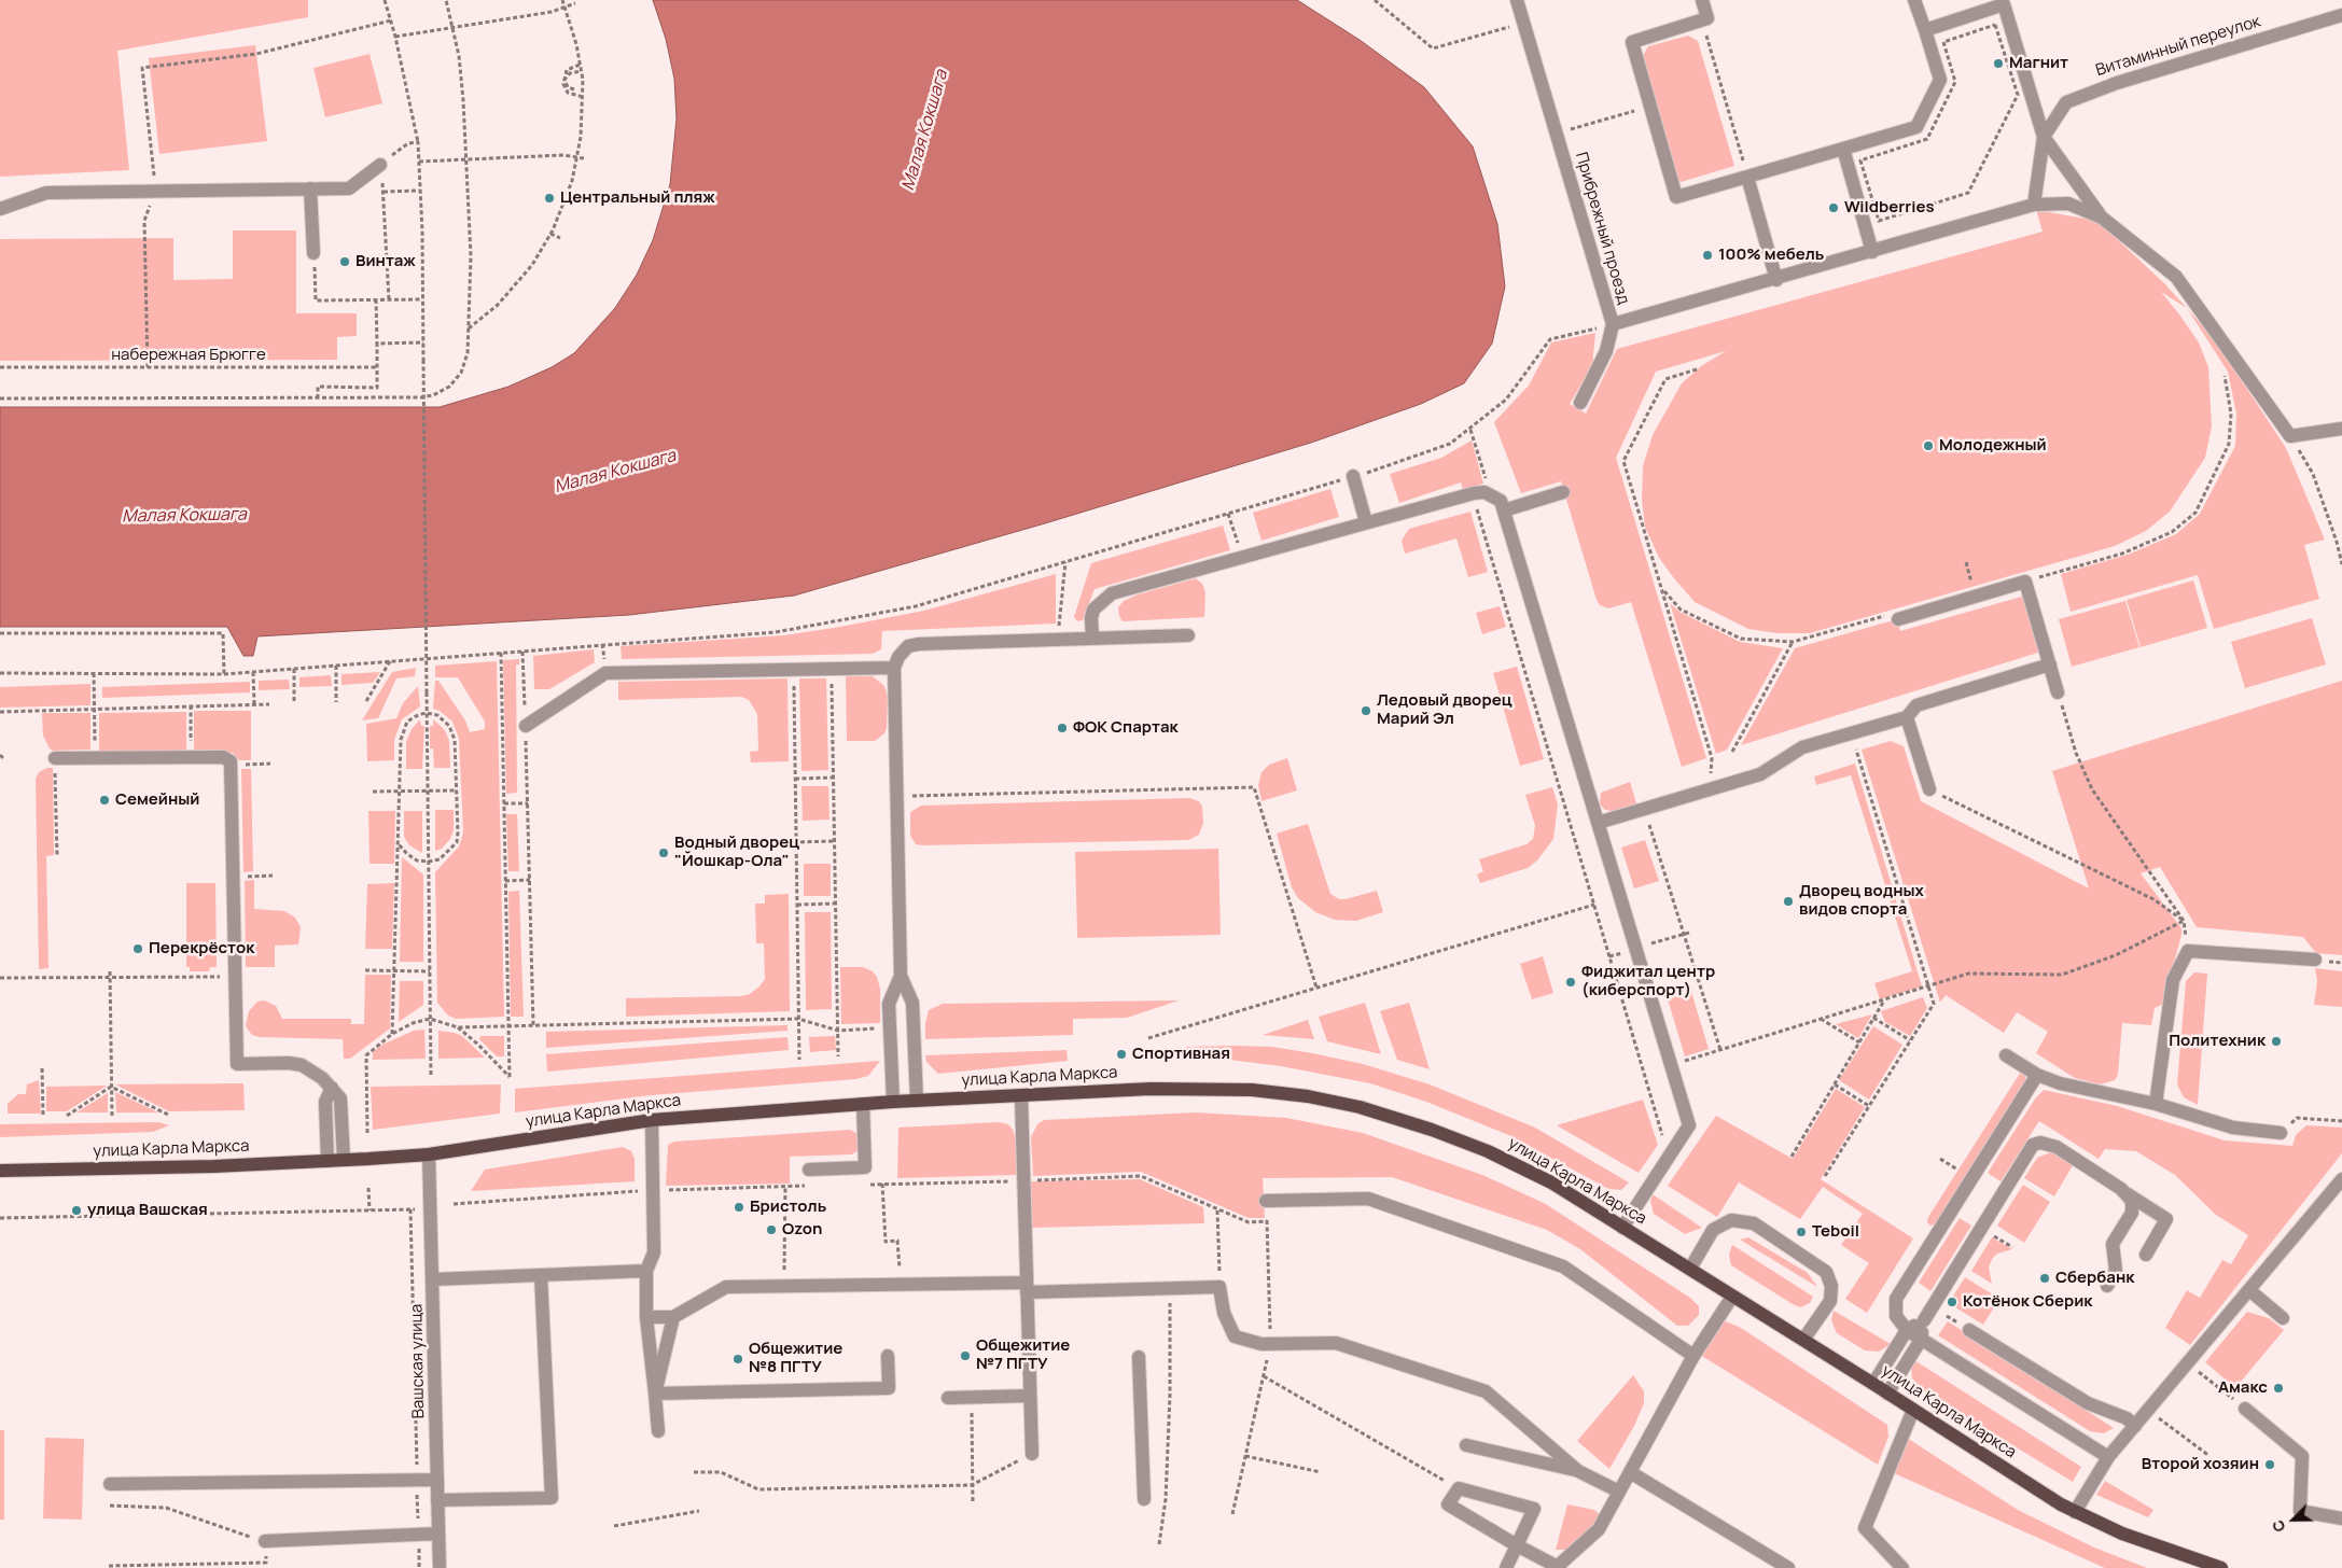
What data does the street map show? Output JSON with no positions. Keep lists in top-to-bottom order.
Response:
{
  "streets": {
    "main road": ["улица Карла Маркса"],
    "street": ["Витаминный переулок", "Прибрежный проезд", "Вашская улица"],
    "path": ["набережная Брюгге"]
  },
  "crossings": [
    ["улица Карла Маркса", "Вашская улица"]
  ],
  "water": ["Малая Кокшага"],
  "places": [
    "Магнит",
    "Центральный пляж",
    "Wildberries",
    "100% мебель",
    "Винтаж",
    "Молодежный",
    "Ледовый дворец Марий Эл",
    "ФОК Спартак",
    "Семейный",
    "Водный дворец \"Йошкар-Ола\"",
    "Дворец водных видов спорта",
    "Перекрёсток",
    "Фиджитал центр (киберспорт)",
    "Политехник",
    "Спортивная",
    "Бристоль",
    "улица Вашская",
    "Ozon",
    "Teboil",
    "Сбербанк",
    "Котёнок Сберик",
    "Общежитие №7 ПГТУ",
    "Общежитие №8 ПГТУ",
    "Амакс",
    "Второй хозяин"
  ],
  "north": "bottom left"
}
